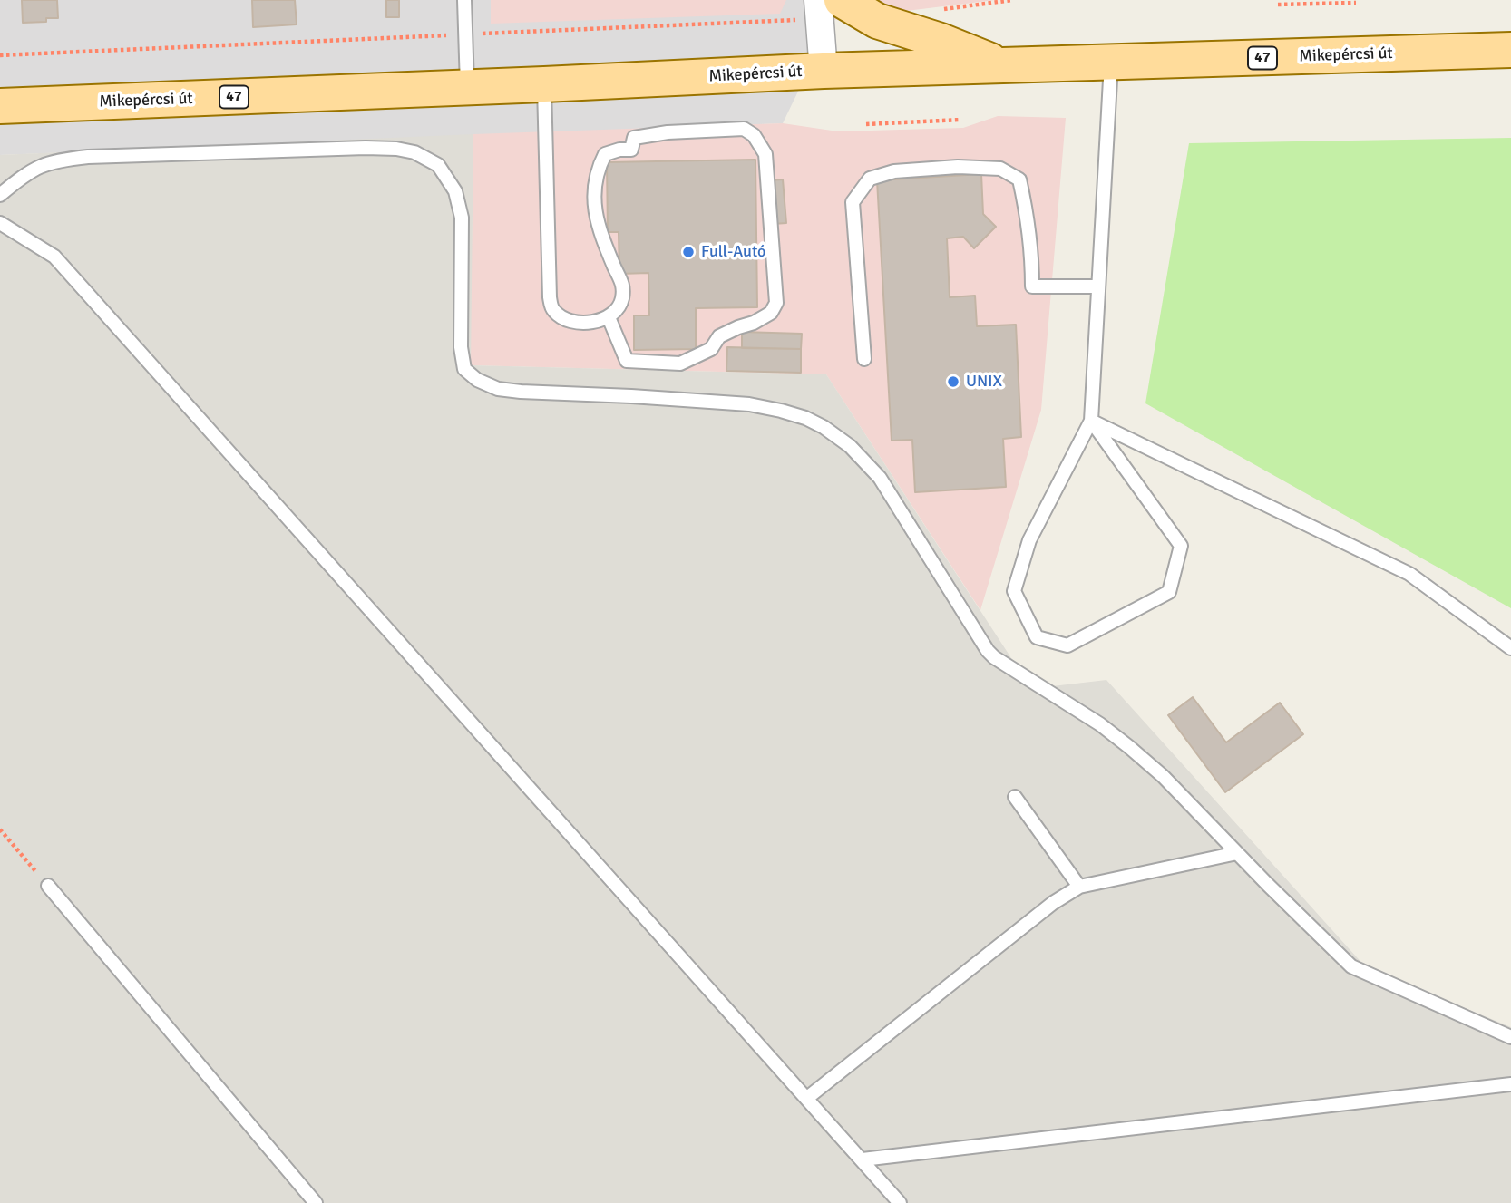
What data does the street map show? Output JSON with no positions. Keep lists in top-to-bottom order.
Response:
{
  "streets": {
    "main road": ["Mikepércsi út", "47"]
  },
  "places": ["Full-Autó", "UNIX"]
}
